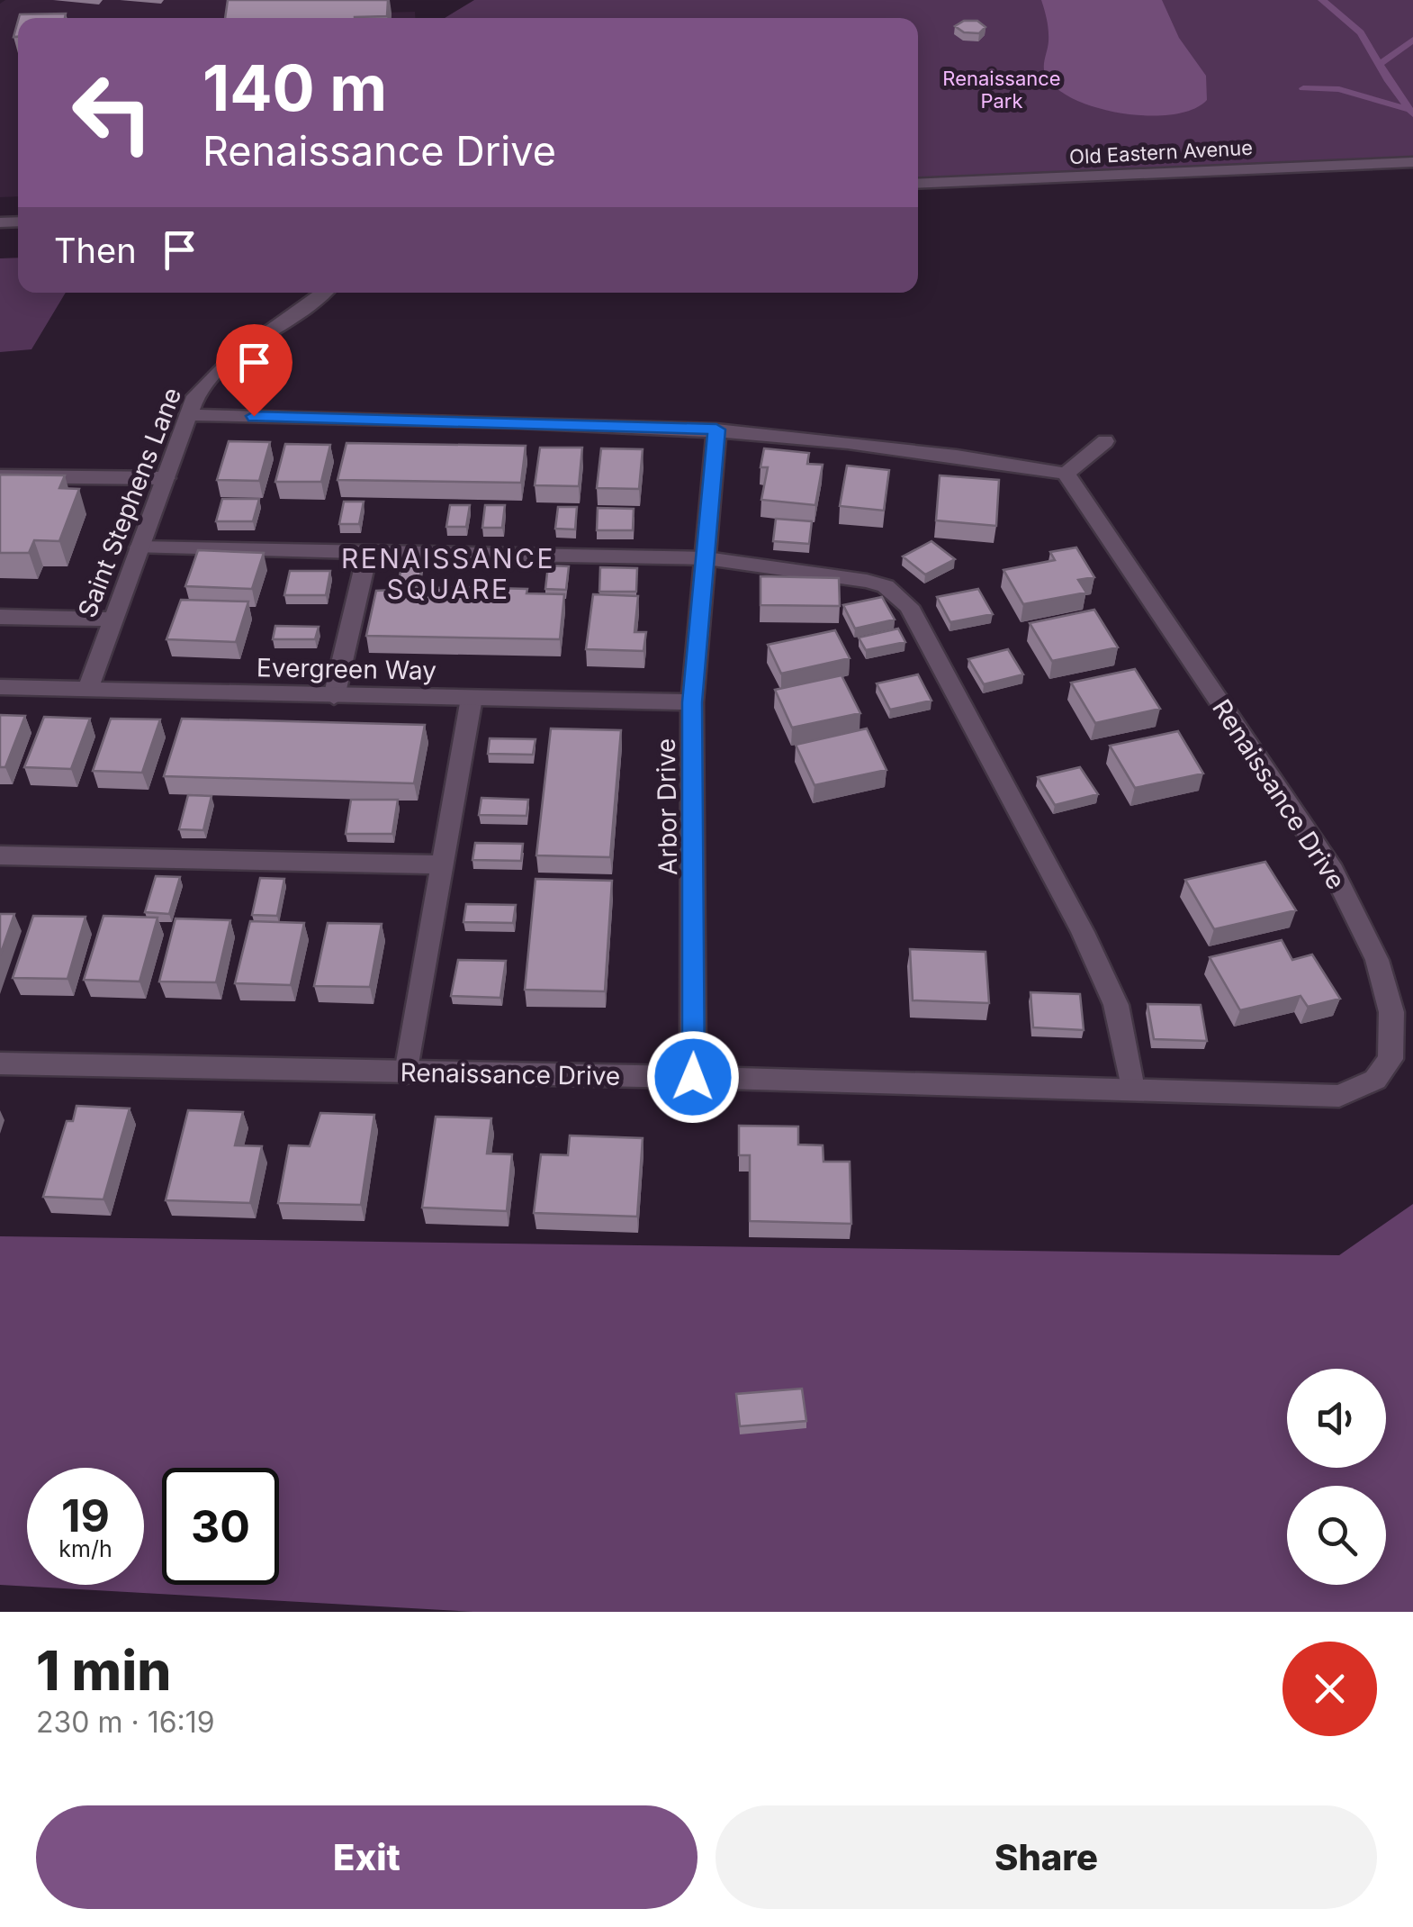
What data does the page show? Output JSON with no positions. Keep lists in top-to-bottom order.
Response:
{
  "streets": {
    "street": [
      "Old Eastern Avenue",
      "Saint Stephens Lane",
      "Evergreen Way",
      "Renaissance Drive",
      "Arbor Drive"
    ]
  },
  "crossings": [
    ["Saint Stephens Lane", "Evergreen Way"],
    ["Evergreen Way", "Arbor Drive"],
    ["Renaissance Drive", "Arbor Drive"]
  ],
  "districts": ["RENAISSANCE SQUARE"],
  "parks": ["Renaissance Park"],
  "page": {
    "turn": ["140 m", "Renaissance Drive"],
    "then": "Then",
    "speed": "19 km/h",
    "limit": "30",
    "heading": ["1 min", "230 m · 16:19"],
    "buttons": ["Exit", "Share"]
  }
}
